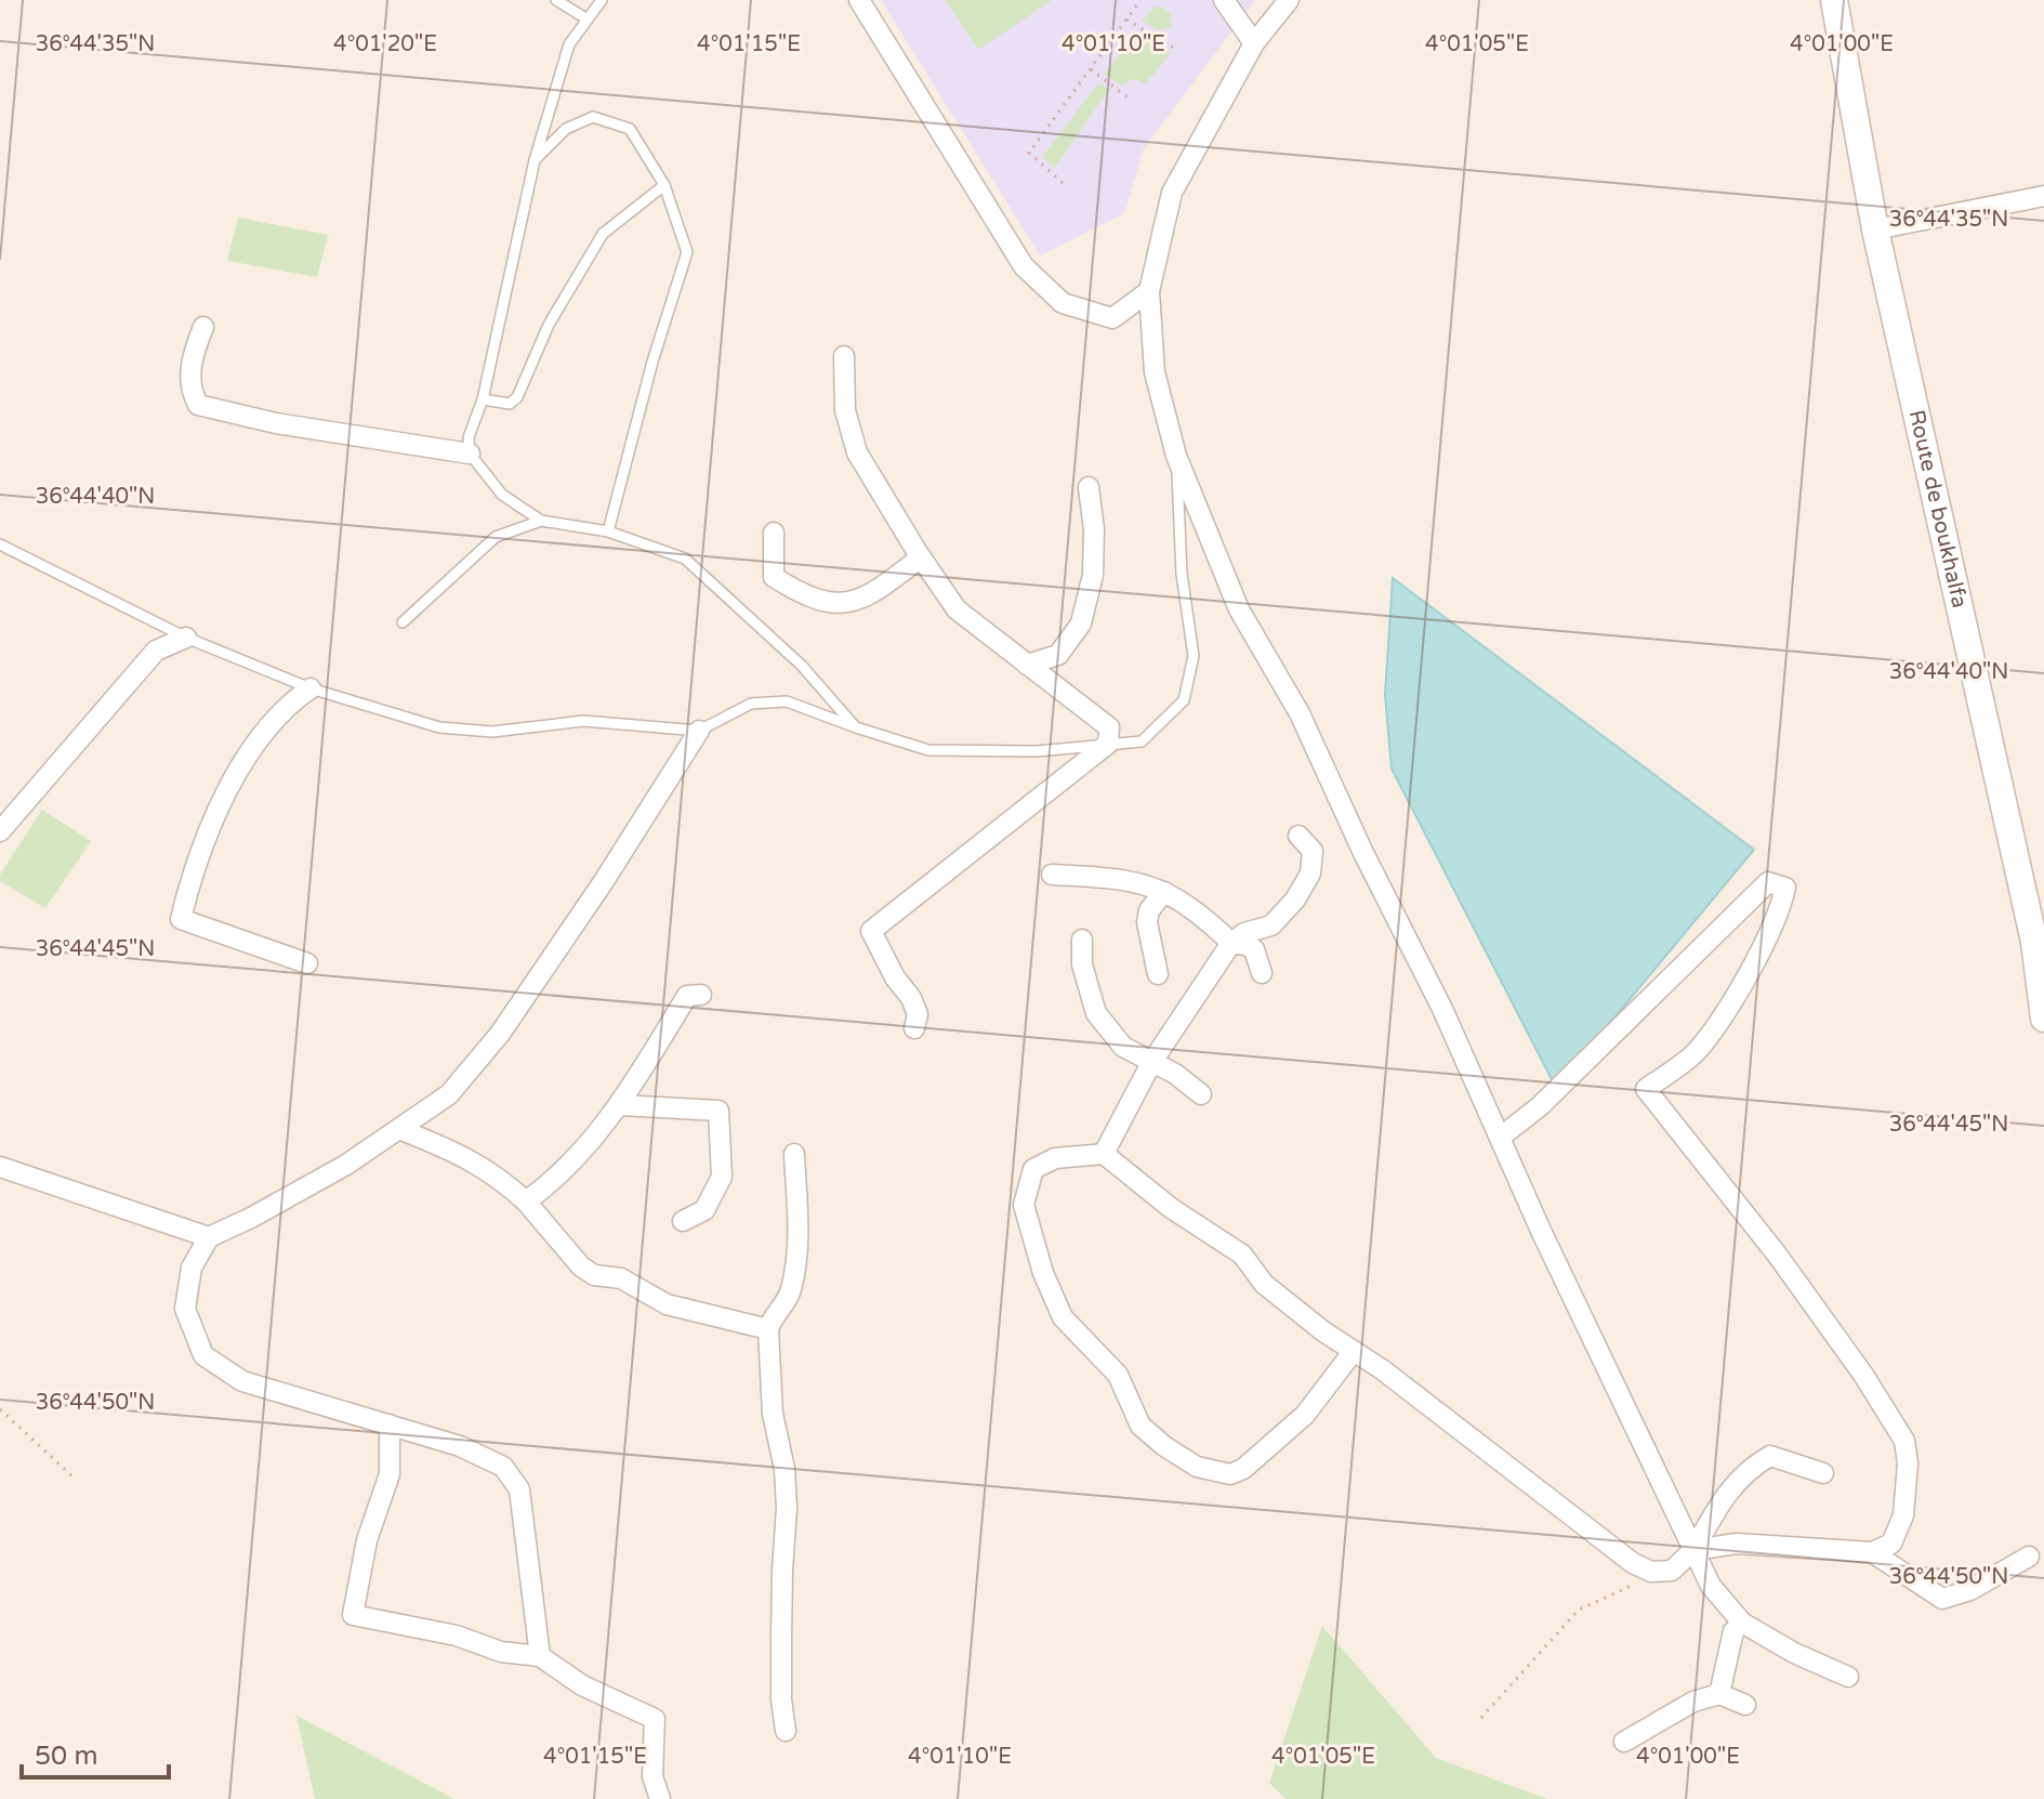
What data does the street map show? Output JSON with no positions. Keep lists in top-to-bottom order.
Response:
{
  "streets": {
    "street": ["Route de boukhalfa"]
  },
  "scale_bar": "50 m",
  "coordinates": [
    "4°01'20\"E",
    "4°01'15\"E",
    "4°01'10\"E",
    "4°01'05\"E",
    "4°01'00\"E",
    "36°44'35\"N",
    "36°44'40\"N",
    "36°44'45\"N",
    "36°44'50\"N"
  ]
}
